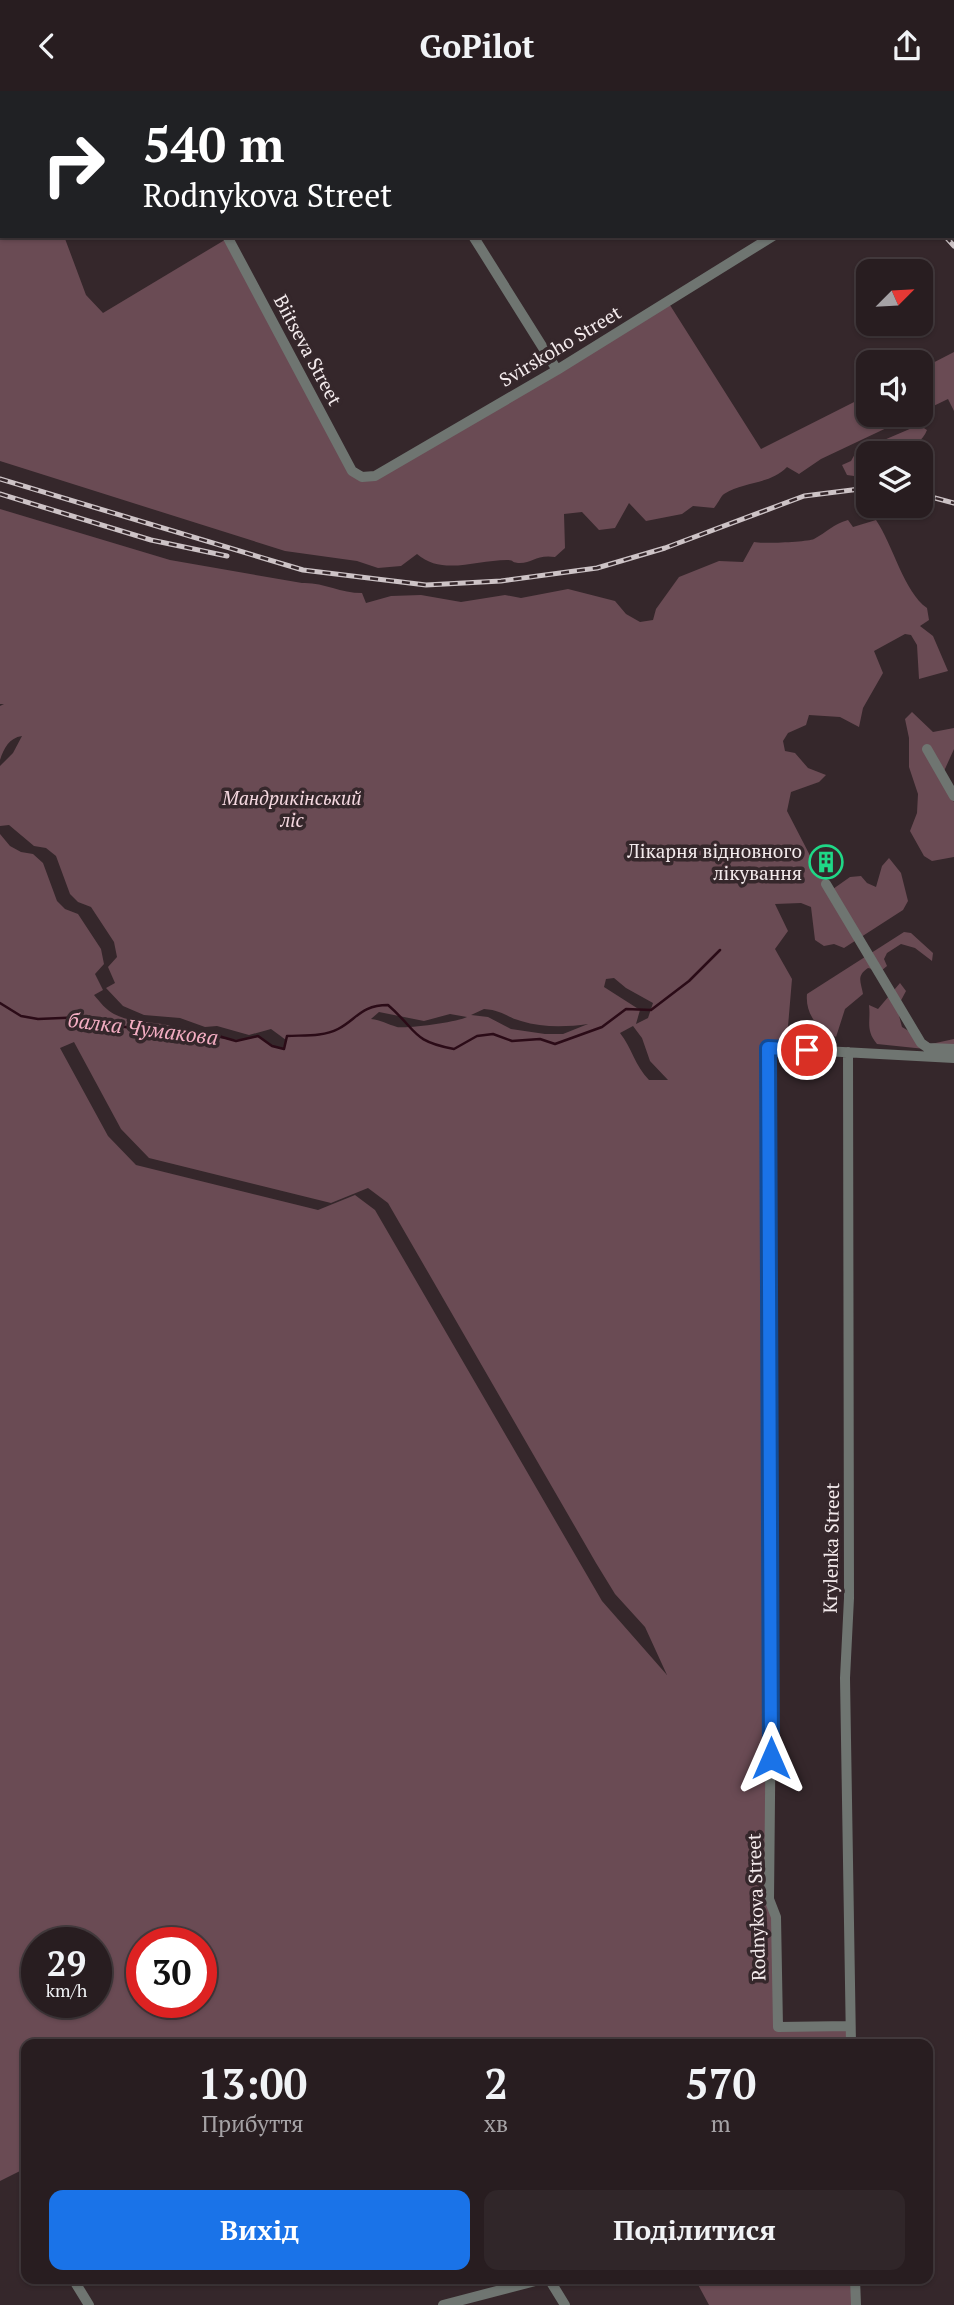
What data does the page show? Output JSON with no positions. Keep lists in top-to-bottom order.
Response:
{
  "streets": {
    "street": [
      "Svirskoho Street",
      "Biitseva Street",
      "Krylenka Street",
      "Rodnykova Street"
    ]
  },
  "crossings": [
    ["Svirskoho Street", "Biitseva Street"],
    ["Krylenka Street", "Rodnykova Street"]
  ],
  "water": ["балка Чумакова"],
  "parks": ["Мандрикінський ліс"],
  "places": {
    "building": ["Лікарня відновного лікування"]
  },
  "north": "top right",
  "page": {
    "header": "GoPilot",
    "turn": ["540 m", "Rodnykova Street"],
    "speed": "29 km/h",
    "limit": "30",
    "eta": [
      "13:00",
      "Прибуття",
      "2",
      "хв",
      "570",
      "m"
    ],
    "buttons": ["Вихід", "Поділитися"]
  }
}
